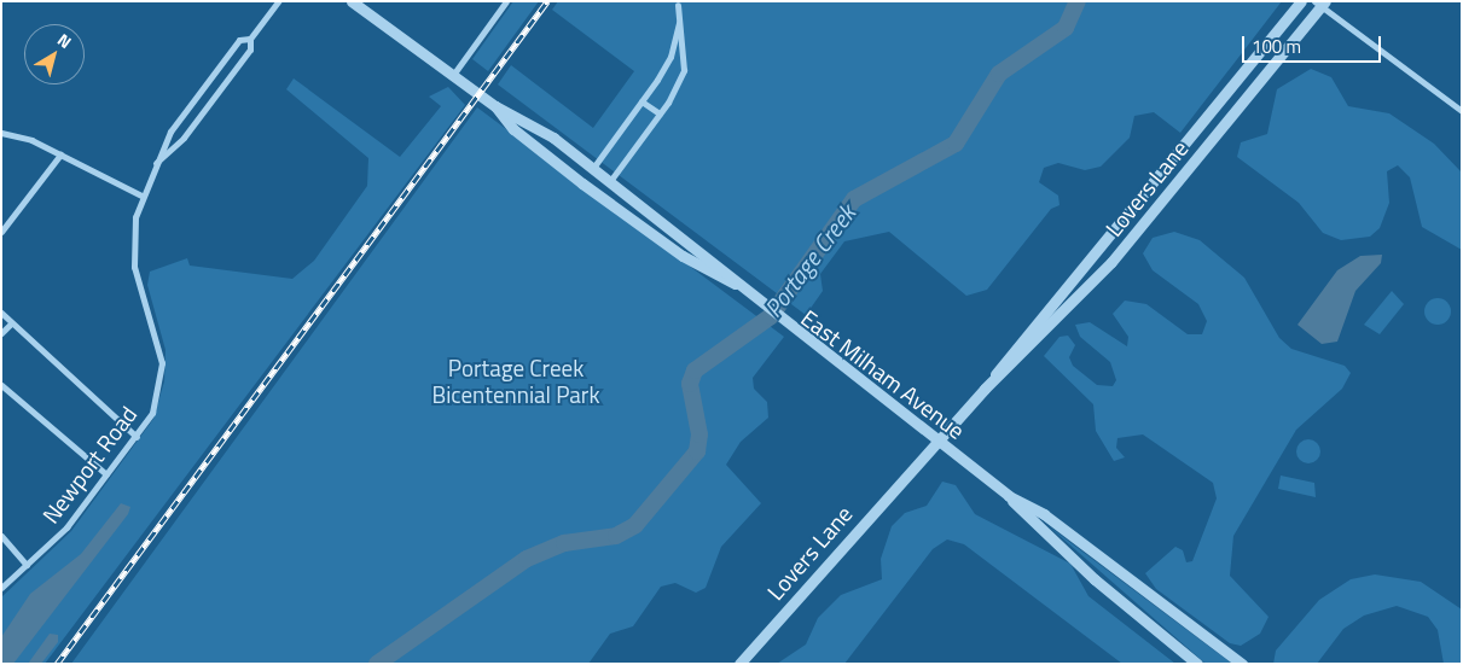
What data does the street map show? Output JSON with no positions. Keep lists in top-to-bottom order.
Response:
{
  "streets": {
    "street": ["Lovers Lane", "East Milham Avenue", "Newport Road"]
  },
  "crossings": [
    ["Lovers Lane", "East Milham Avenue"]
  ],
  "water": ["Portage Creek"],
  "parks": ["Portage Creek Bicentennial Park"],
  "scale_bar": "100 m",
  "north": "top right"
}
